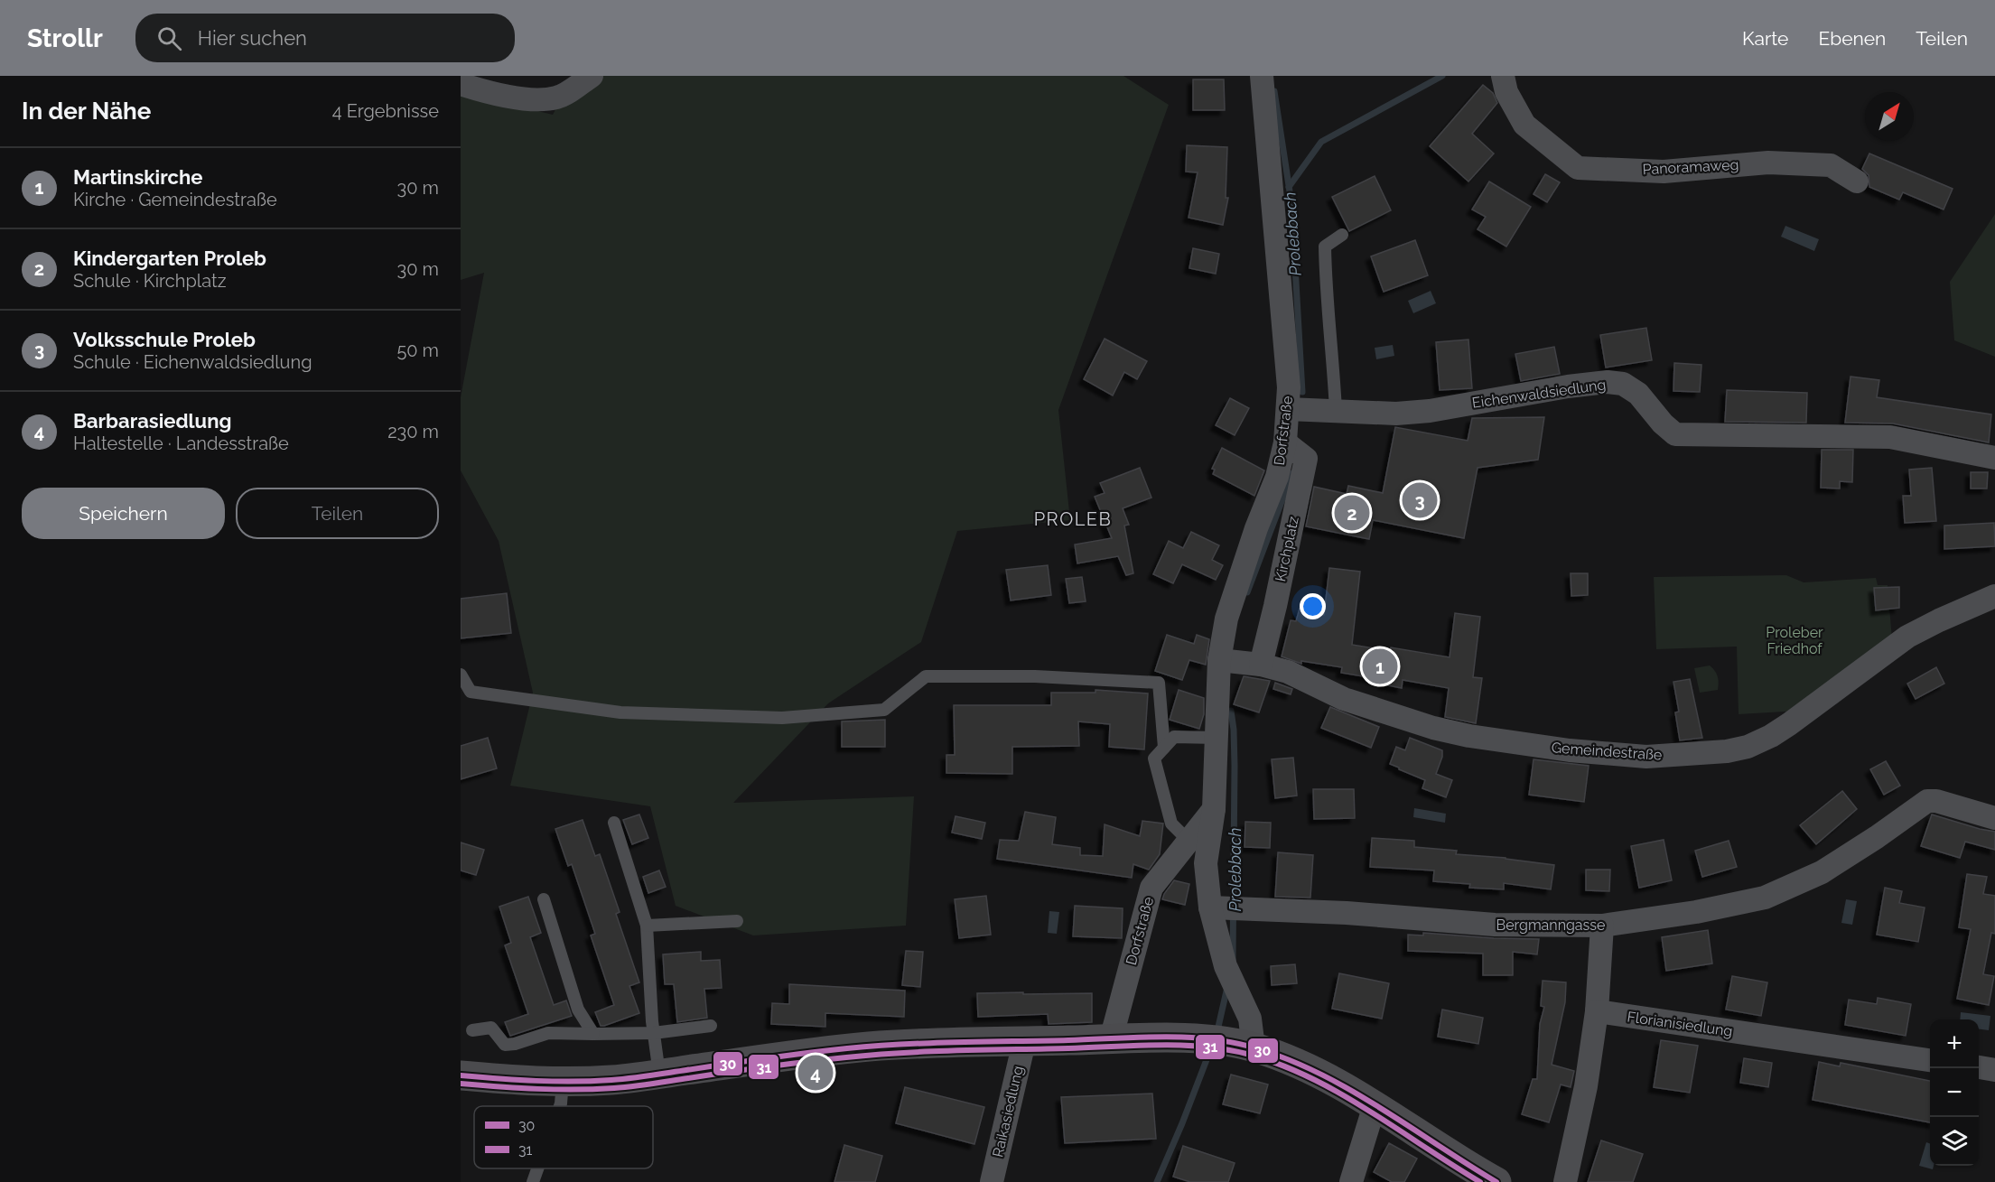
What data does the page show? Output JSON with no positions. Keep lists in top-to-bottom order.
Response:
{
  "streets": {
    "street": [
      "Panoramaweg",
      "Eichenwaldsiedlung",
      "Dorfstraße",
      "Kirchplatz",
      "Gemeindestraße",
      "Bergmanngasse",
      "Florianisiedlung",
      "Raikasiedlung"
    ]
  },
  "crossings": [
    ["Eichenwaldsiedlung", "Dorfstraße"],
    ["Dorfstraße", "Kirchplatz"],
    ["Dorfstraße", "Gemeindestraße"],
    ["Dorfstraße", "Bergmanngasse"],
    ["Kirchplatz", "Gemeindestraße"]
  ],
  "districts": ["PROLEB"],
  "water": ["Prolebbach"],
  "parks": ["Proleber Friedhof"],
  "lines": ["transit line 30", "transit line 31"],
  "legend": ["30", "31"],
  "north": "top right",
  "page": {
    "header": "Strollr",
    "search": "Hier suchen",
    "nav": ["Karte", "Ebenen", "Teilen"],
    "heading": ["In der Nähe", "4 Ergebnisse"],
    "list": [
      {
        "mark": "1",
        "name": "Martinskirche",
        "note": "Kirche · Gemeindestraße",
        "value": "30 m"
      },
      {
        "mark": "2",
        "name": "Kindergarten Proleb",
        "note": "Schule · Kirchplatz",
        "value": "30 m"
      },
      {
        "mark": "3",
        "name": "Volksschule Proleb",
        "note": "Schule · Eichenwaldsiedlung",
        "value": "50 m"
      },
      {
        "mark": "4",
        "name": "Barbarasiedlung",
        "note": "Haltestelle · Landesstraße",
        "value": "230 m"
      }
    ],
    "buttons": ["Speichern", "Teilen"],
    "pins": [
      "3",
      "2",
      "1",
      "4"
    ],
    "map_buttons": ["+", "−"]
  }
}
